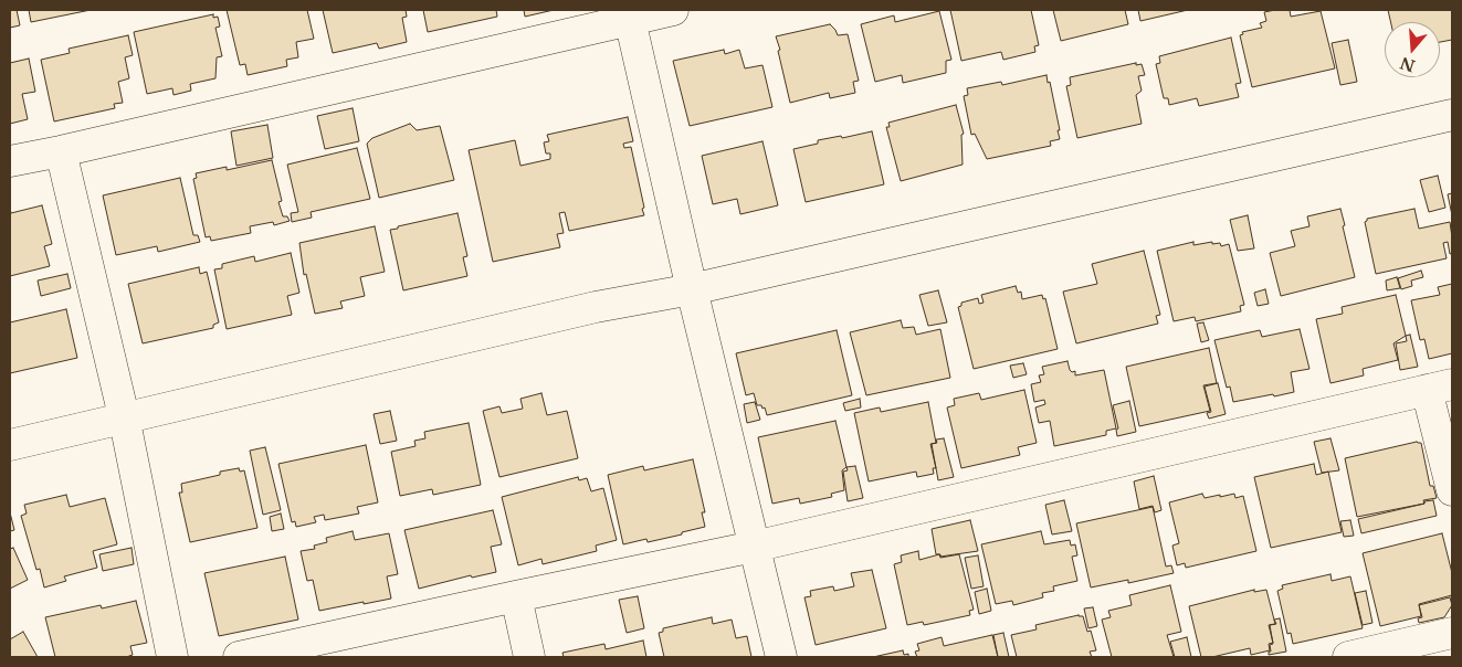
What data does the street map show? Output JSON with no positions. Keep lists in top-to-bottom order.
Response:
{
  "north": "bottom"
}
